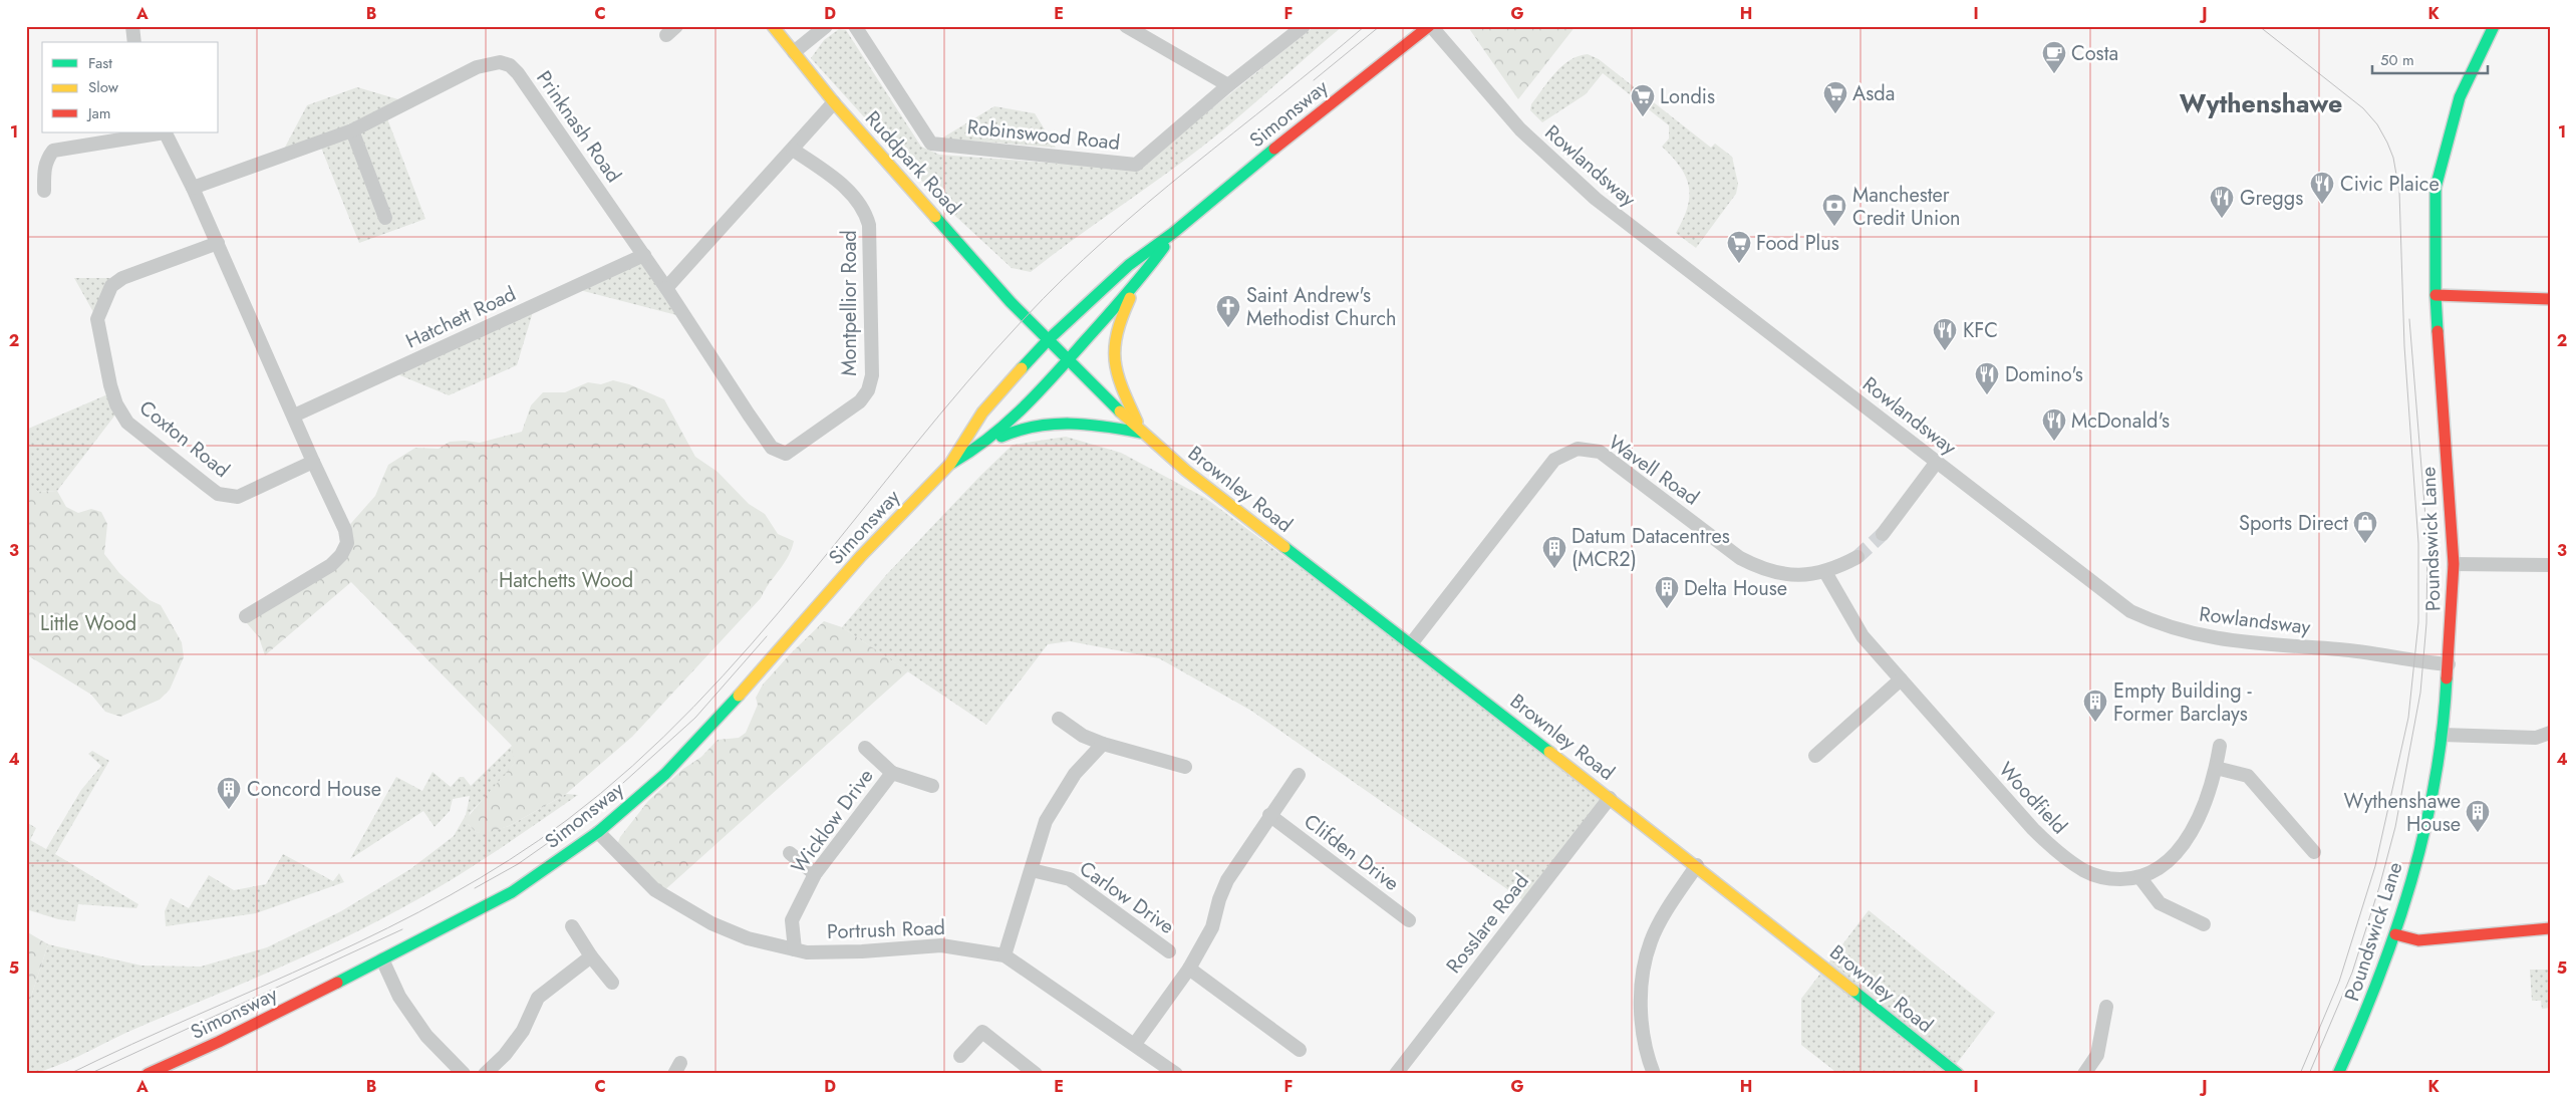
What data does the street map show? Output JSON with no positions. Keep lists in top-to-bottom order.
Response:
{
  "streets": {
    "street": [
      "Simonsway",
      "Prinknash Road",
      "Robinswood Road",
      "Ruddpark Road",
      "Rowlandsway",
      "Montpellior Road",
      "Hatchett Road",
      "Coxton Road",
      "Wavell Road",
      "Brownley Road",
      "Poundswick Lane",
      "Woodfield",
      "Wicklow Drive",
      "Clifden Drive",
      "Carlow Drive",
      "Rosslare Road",
      "Portrush Road"
    ]
  },
  "crossings": [
    ["Simonsway", "Ruddpark Road"],
    ["Simonsway", "Rowlandsway"],
    ["Simonsway", "Brownley Road"],
    ["Simonsway", "Portrush Road"],
    ["Prinknash Road", "Montpellior Road"],
    ["Prinknash Road", "Hatchett Road"],
    ["Ruddpark Road", "Brownley Road"],
    ["Rowlandsway", "Poundswick Lane"],
    ["Wavell Road", "Brownley Road"],
    ["Wavell Road", "Woodfield"],
    ["Brownley Road", "Rosslare Road"],
    ["Wicklow Drive", "Portrush Road"]
  ],
  "districts": ["Wythenshawe"],
  "parks": ["Hatchetts Wood", "Little Wood"],
  "places": {
    "cafe": ["Costa"],
    "supermarket": ["Asda", "Londis", "Food Plus"],
    "restaurant": [
      "Civic Plaice",
      "Greggs",
      "KFC",
      "Domino's",
      "McDonald's"
    ],
    "bank": ["Manchester Credit Union"],
    "church": ["Saint Andrew's Methodist Church"],
    "shop": ["Sports Direct"],
    "building": [
      "Datum Datacentres (MCR2)",
      "Delta House",
      "Empty Building - Former Barclays",
      "Concord House",
      "Wythenshawe House"
    ]
  },
  "legend": ["Fast", "Slow", "Jam"],
  "scale_bar": "50 m",
  "grid": {
    "columns": [
      "A",
      "B",
      "C",
      "D",
      "E",
      "F",
      "G",
      "H",
      "I",
      "J",
      "K"
    ],
    "rows": [
      "1",
      "2",
      "3",
      "4",
      "5"
    ]
  }
}
